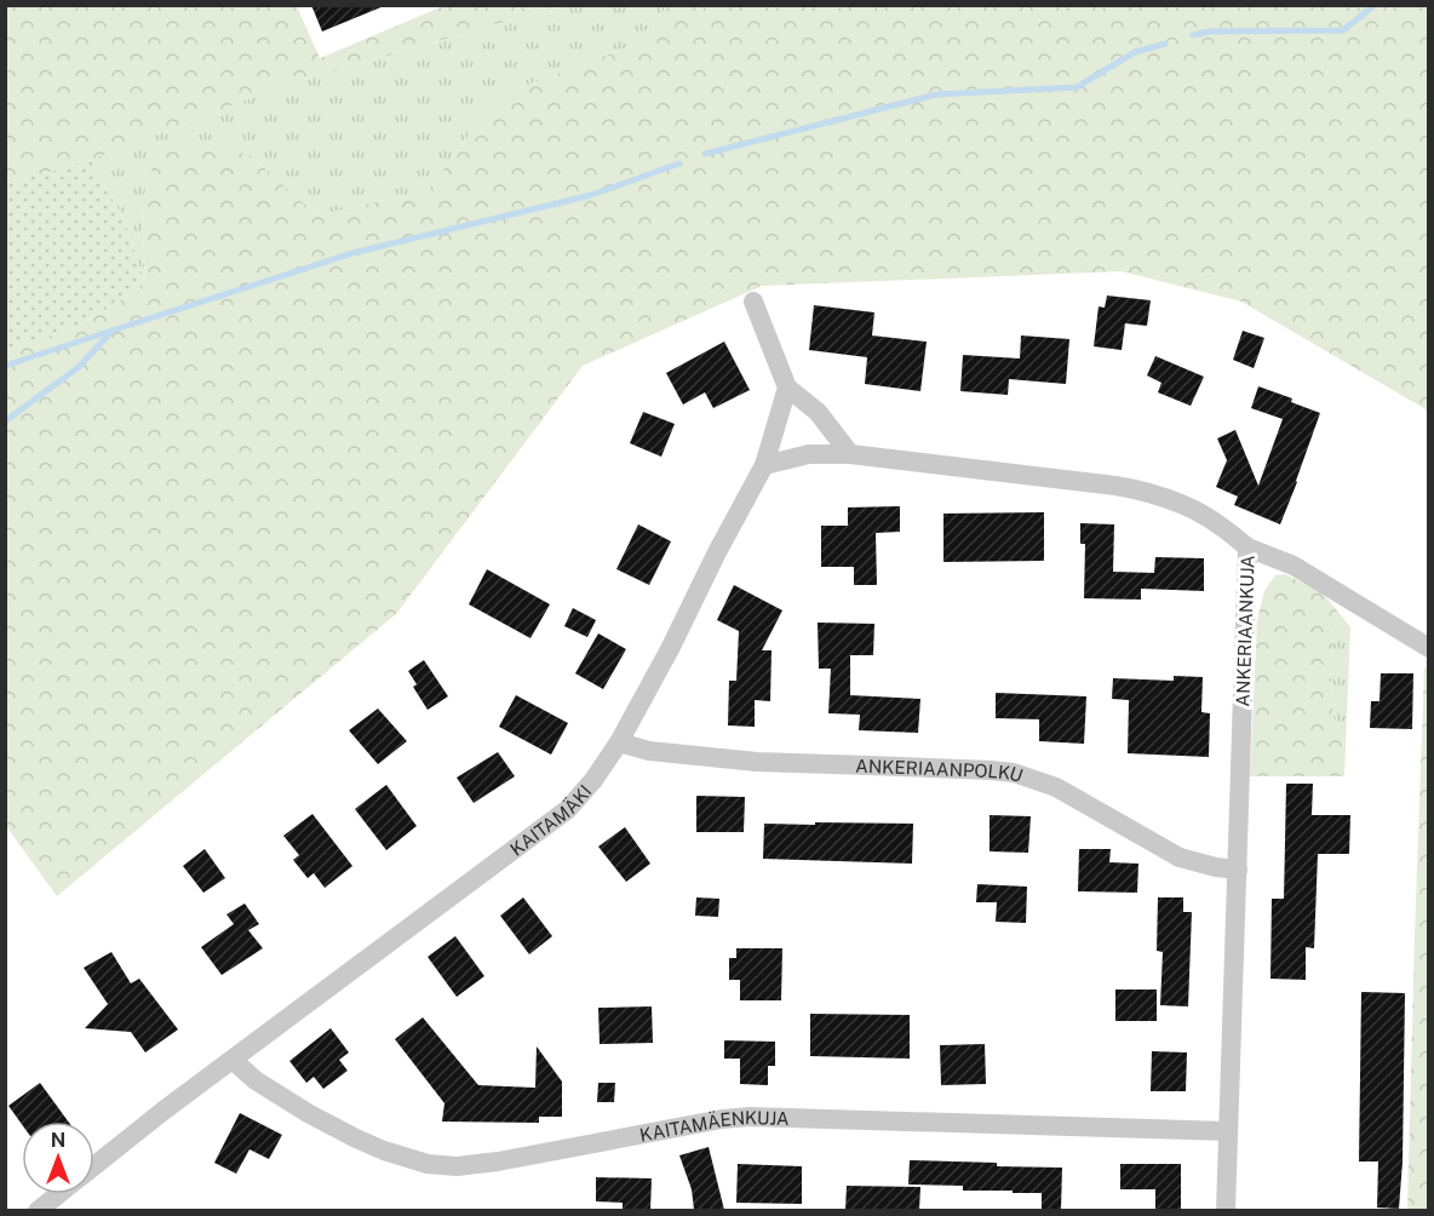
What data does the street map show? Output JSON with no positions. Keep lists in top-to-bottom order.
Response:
{
  "streets": {
    "street": [
      "ANKERIAANKUJA",
      "ANKERIAANPOLKU",
      "KAITAMÄKI",
      "KAITAMÄENKUJA"
    ]
  },
  "crossings": [
    ["ANKERIAANKUJA", "ANKERIAANPOLKU"],
    ["ANKERIAANKUJA", "KAITAMÄKI"],
    ["ANKERIAANKUJA", "KAITAMÄENKUJA"],
    ["ANKERIAANPOLKU", "KAITAMÄKI"],
    ["KAITAMÄKI", "KAITAMÄENKUJA"]
  ],
  "north": "top"
}
